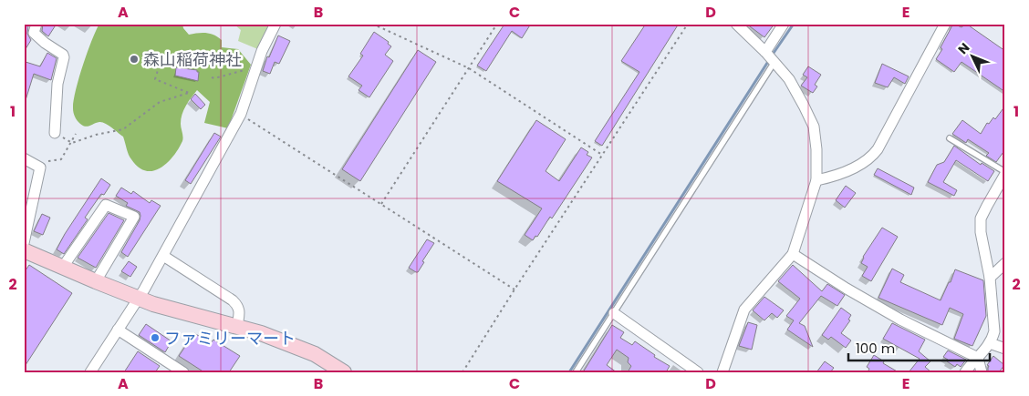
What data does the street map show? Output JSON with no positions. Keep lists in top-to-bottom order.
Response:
{
  "places": ["森山稲荷神社", "ファミリーマート"],
  "scale_bar": "100 m",
  "north": "top left",
  "grid": {
    "columns": [
      "A",
      "B",
      "C",
      "D",
      "E"
    ],
    "rows": ["1", "2"]
  }
}
